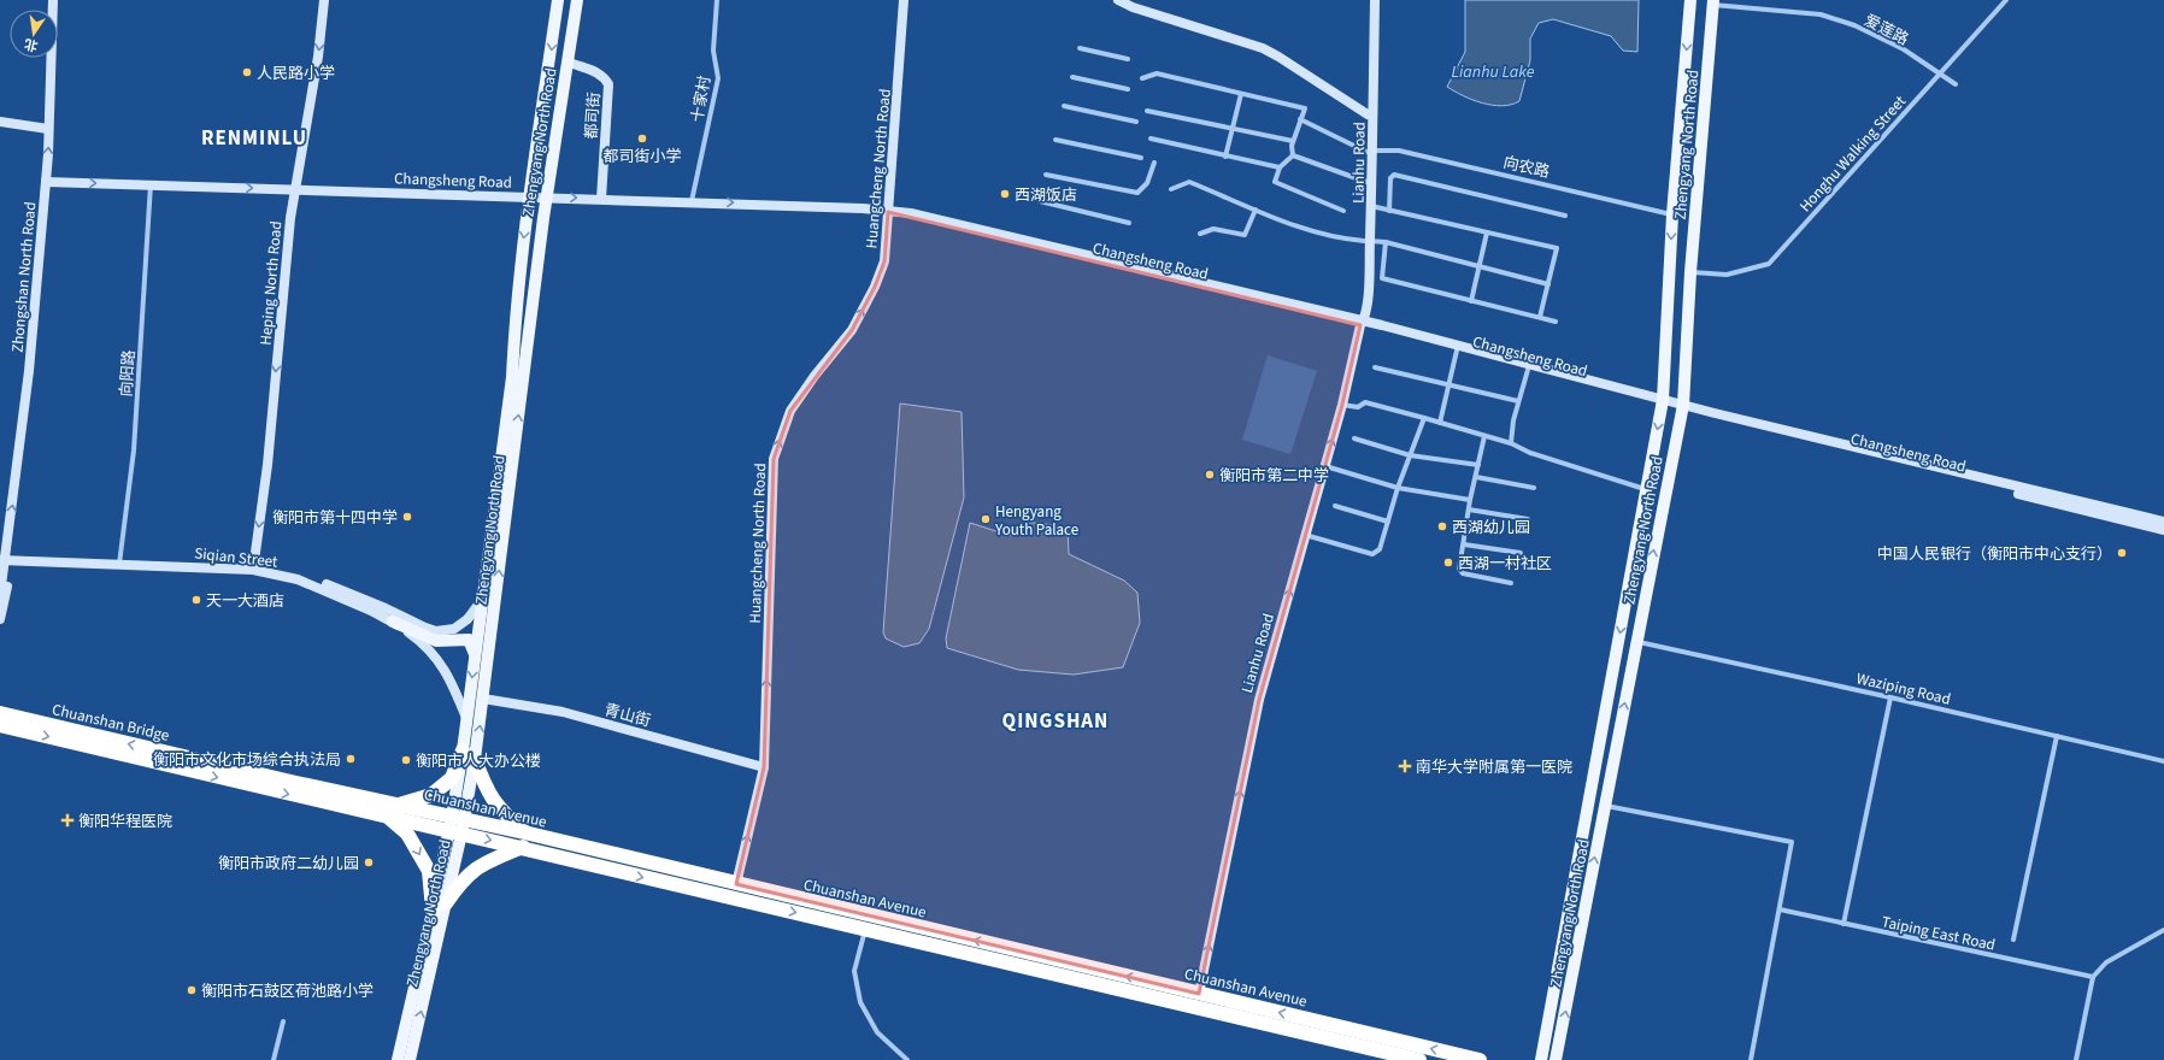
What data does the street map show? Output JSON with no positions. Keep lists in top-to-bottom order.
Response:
{
  "streets": {
    "highway": ["Chuanshan Bridge", "Chuanshan Avenue"],
    "main road": ["Zhengyang North Road"],
    "street": [
      "爱莲路",
      "十家村",
      "都司街",
      "Honghu Walking Street",
      "Lianhu Road",
      "向农路",
      "Huangcheng North Road",
      "Changsheng Road",
      "Zhongshan North Road",
      "Heping North Road",
      "向阳路",
      "Siqian Street",
      "Waziping Road",
      "青山街",
      "Taiping East Road"
    ]
  },
  "crossings": [
    ["爱莲路", "Zhengyang North Road"],
    ["爱莲路", "Honghu Walking Street"],
    ["十家村", "Changsheng Road"],
    ["都司街", "Zhengyang North Road"],
    ["都司街", "Changsheng Road"],
    ["Zhengyang North Road", "Honghu Walking Street"],
    ["Zhengyang North Road", "向农路"],
    ["Zhengyang North Road", "Changsheng Road"],
    ["Zhengyang North Road", "Siqian Street"],
    ["Zhengyang North Road", "Waziping Road"],
    ["Zhengyang North Road", "青山街"],
    ["Zhengyang North Road", "Chuanshan Avenue"],
    ["Lianhu Road", "向农路"],
    ["Lianhu Road", "Changsheng Road"],
    ["Lianhu Road", "Chuanshan Avenue"],
    ["Huangcheng North Road", "Changsheng Road"],
    ["Huangcheng North Road", "青山街"],
    ["Huangcheng North Road", "Chuanshan Avenue"],
    ["Changsheng Road", "Zhongshan North Road"],
    ["Changsheng Road", "Heping North Road"],
    ["Changsheng Road", "向阳路"],
    ["Zhongshan North Road", "Siqian Street"],
    ["Heping North Road", "Siqian Street"],
    ["向阳路", "Siqian Street"],
    ["Chuanshan Bridge", "Chuanshan Avenue"]
  ],
  "one_way": [
    "Lianhu Road",
    "Huangcheng North Road",
    "Zhongshan North Road",
    "Heping North Road"
  ],
  "districts": ["RENMINLU", "QINGSHAN"],
  "water": ["Lianhu Lake"],
  "places": {
    "other": [
      "人民路小学",
      "都司街小学",
      "西湖饭店",
      "衡阳市第二中学",
      "衡阳市第十四中学",
      "Hengyang Youth Palace",
      "西湖幼儿园",
      "中国人民银行（衡阳市中心支行）",
      "西湖一村社区",
      "天一大酒店",
      "衡阳市文化市场综合执法局",
      "衡阳市人大办公楼",
      "衡阳市政府二幼儿园",
      "衡阳市石鼓区荷池路小学"
    ],
    "health": ["南华大学附属第一医院", "衡阳华程医院"]
  },
  "north": "bottom"
}
